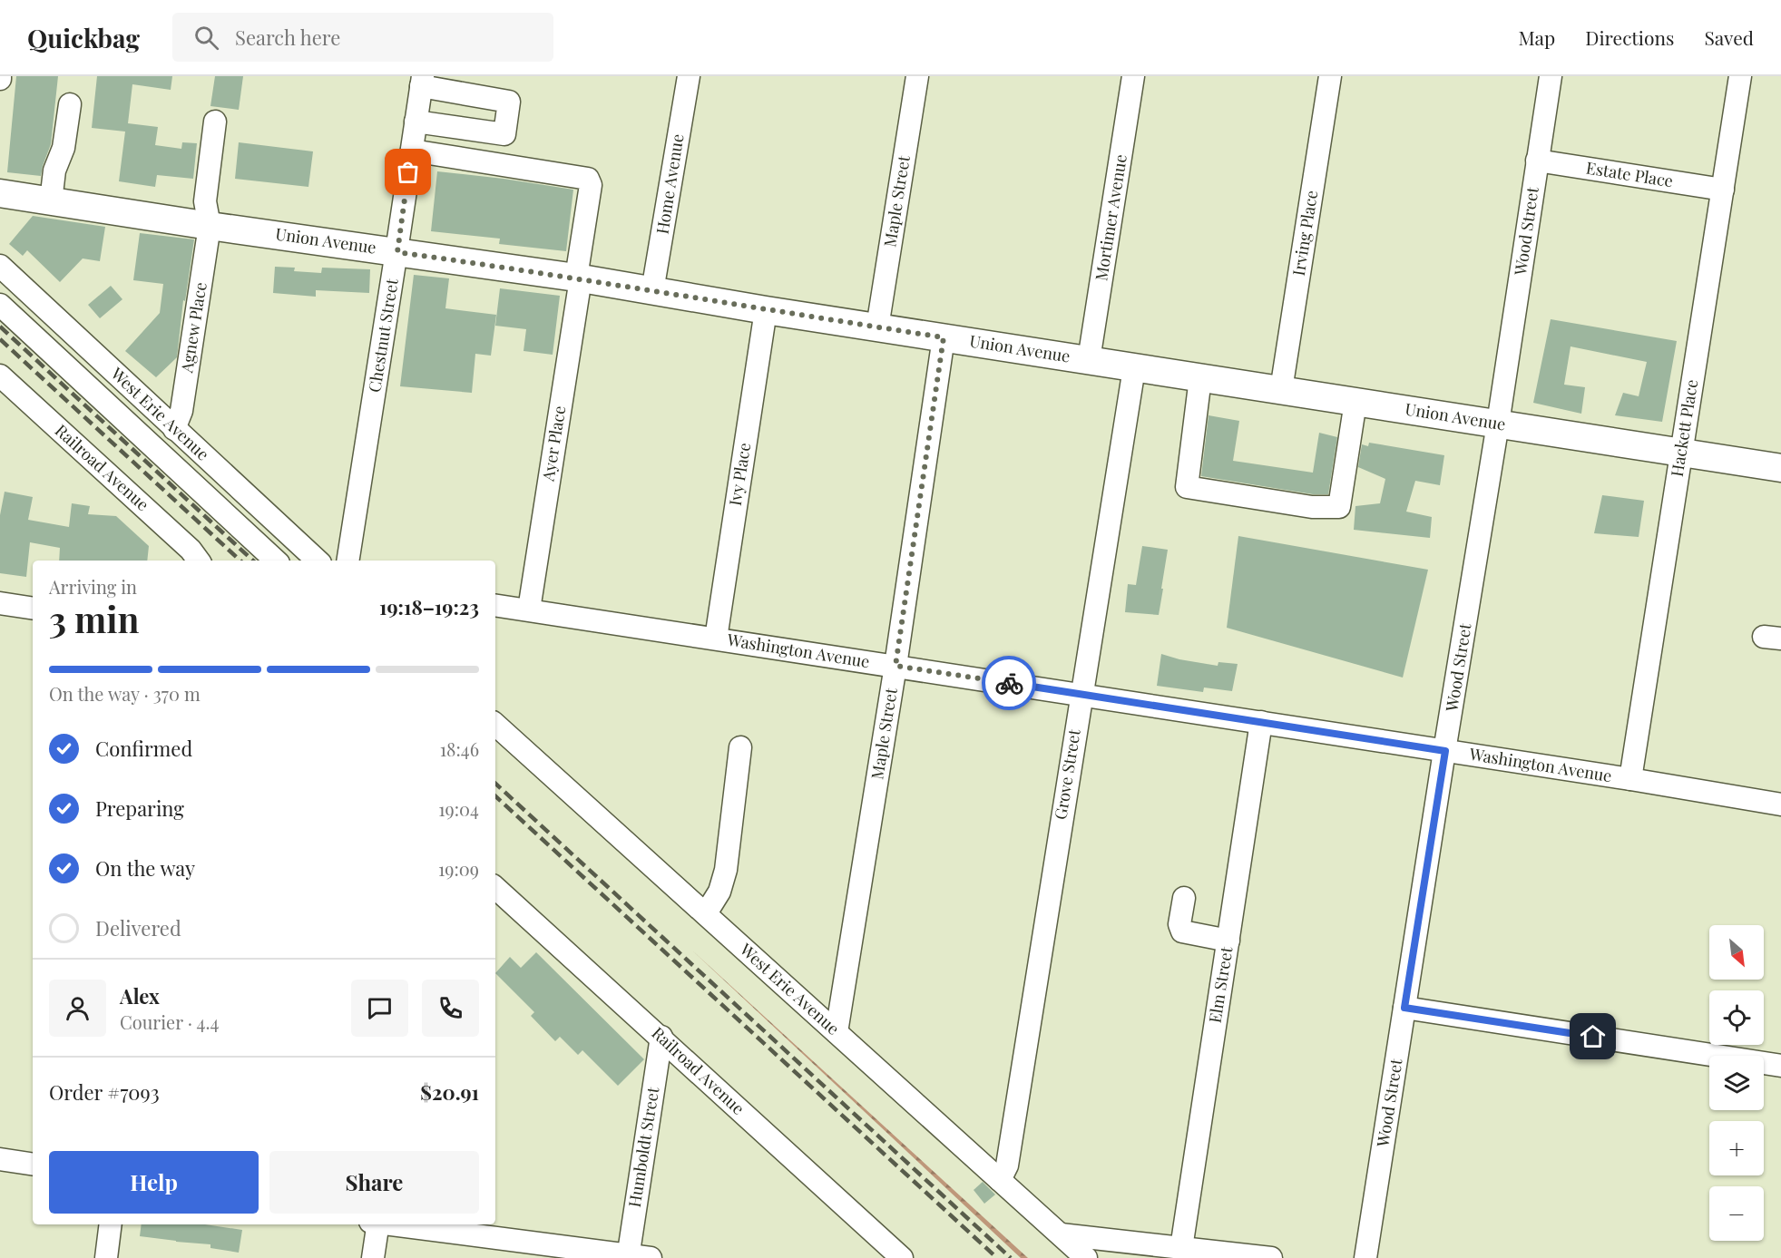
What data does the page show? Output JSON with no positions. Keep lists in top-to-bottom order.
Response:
{
  "streets": {
    "main road": ["Union Avenue"],
    "street": [
      "Estate Place",
      "Home Avenue",
      "Maple Street",
      "Mortimer Avenue",
      "Wood Street",
      "Irving Place",
      "Agnew Place",
      "Chestnut Street",
      "West Erie Avenue",
      "Hackett Place",
      "Ayer Place",
      "Railroad Avenue",
      "Ivy Place",
      "Washington Avenue",
      "Grove Street",
      "Elm Street",
      "Humboldt Street"
    ]
  },
  "crossings": [
    ["Estate Place", "Wood Street"],
    ["Estate Place", "Hackett Place"],
    ["Home Avenue", "Union Avenue"],
    ["Maple Street", "Union Avenue"],
    ["Maple Street", "West Erie Avenue"],
    ["Maple Street", "Washington Avenue"],
    ["Mortimer Avenue", "Union Avenue"],
    ["Wood Street", "Union Avenue"],
    ["Wood Street", "Washington Avenue"],
    ["Irving Place", "Union Avenue"],
    ["Union Avenue", "Agnew Place"],
    ["Union Avenue", "Chestnut Street"],
    ["Union Avenue", "Hackett Place"],
    ["Union Avenue", "Ayer Place"],
    ["Union Avenue", "Ivy Place"],
    ["Union Avenue", "Grove Street"],
    ["Agnew Place", "West Erie Avenue"],
    ["Chestnut Street", "Ayer Place"],
    ["West Erie Avenue", "Grove Street"],
    ["Hackett Place", "Washington Avenue"],
    ["Ayer Place", "Washington Avenue"],
    ["Railroad Avenue", "Humboldt Street"],
    ["Ivy Place", "Washington Avenue"],
    ["Washington Avenue", "Grove Street"],
    ["Washington Avenue", "Elm Street"]
  ],
  "north": "bottom right",
  "page": {
    "header": "Quickbag",
    "search": "Search here",
    "nav": ["Map", "Directions", "Saved"],
    "heading": ["3 min", "Arriving in", "19:18–19:23"],
    "panel": [
      "Alex",
      "Courier · 4.4",
      "Order #7093",
      "$20.91"
    ],
    "bar": "On the way · 370 m",
    "list": [
      ["Confirmed", "18:46"],
      ["Preparing", "19:04"],
      ["On the way", "19:09"],
      "Delivered"
    ],
    "map_buttons": ["+", "−"],
    "buttons": ["Help", "Share"]
  }
}
